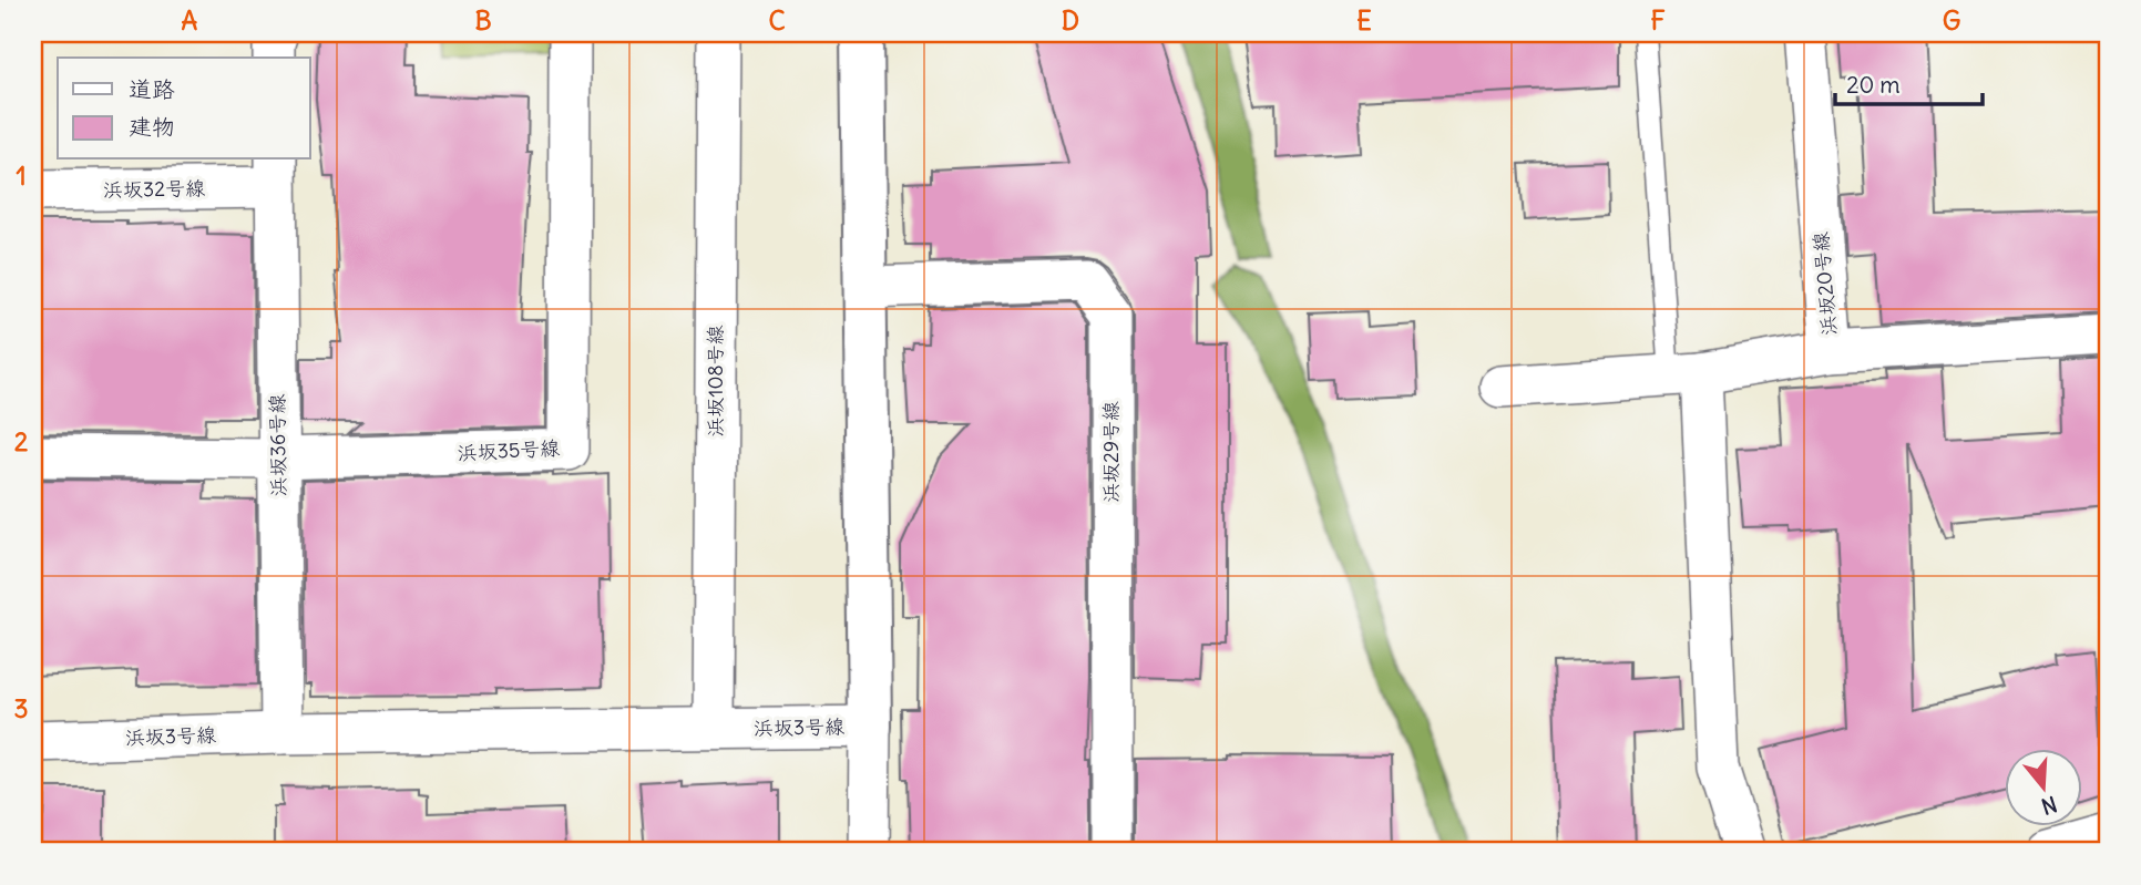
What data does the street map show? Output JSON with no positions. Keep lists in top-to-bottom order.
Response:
{
  "streets": {
    "street": [
      "浜坂32号線",
      "浜坂20号線",
      "浜坂108号線",
      "浜坂36号線",
      "浜坂35号線",
      "浜坂29号線",
      "浜坂3号線"
    ]
  },
  "crossings": [
    ["浜坂32号線", "浜坂36号線"],
    ["浜坂108号線", "浜坂3号線"],
    ["浜坂36号線", "浜坂35号線"],
    ["浜坂36号線", "浜坂3号線"],
    ["浜坂29号線", "浜坂3号線"]
  ],
  "legend": ["道路", "建物"],
  "scale_bar": "20 m",
  "north": "bottom",
  "grid": {
    "columns": [
      "A",
      "B",
      "C",
      "D",
      "E",
      "F",
      "G"
    ],
    "rows": ["1", "2", "3"]
  }
}
